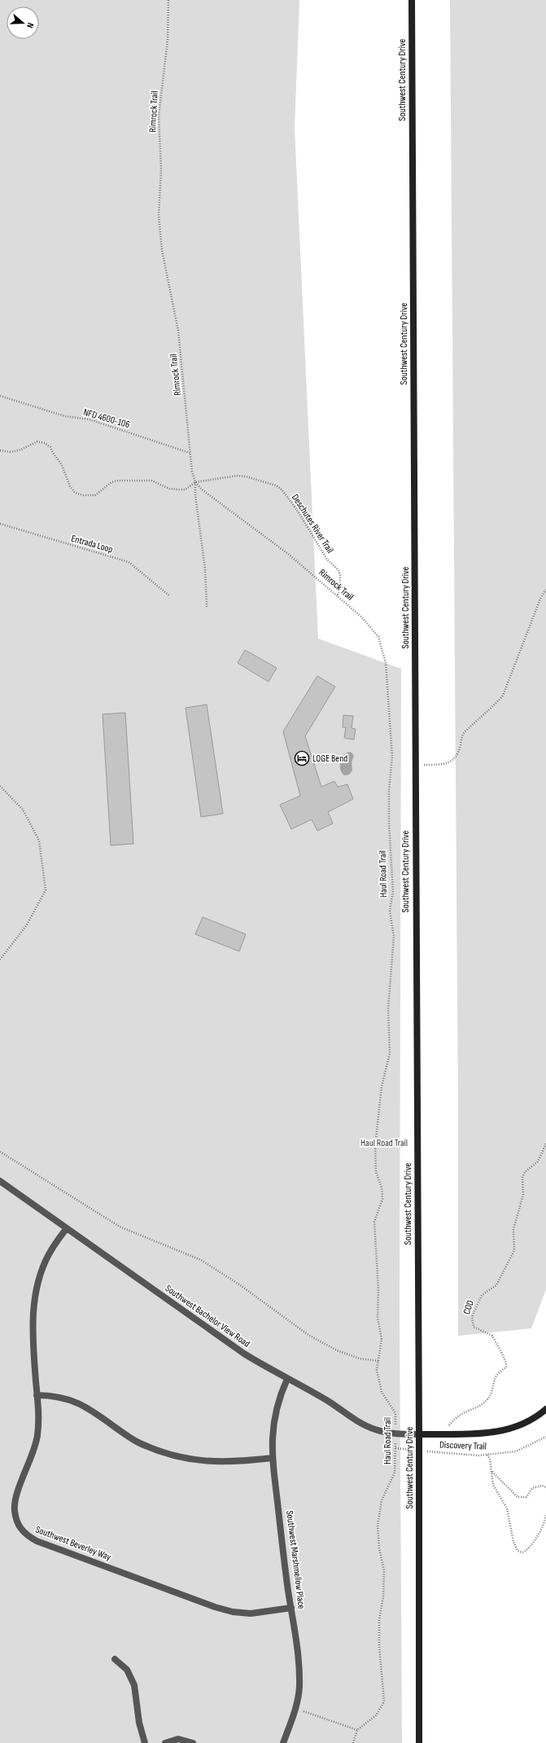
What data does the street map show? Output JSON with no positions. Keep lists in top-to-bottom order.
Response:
{
  "streets": {
    "main road": ["Southwest Century Drive"],
    "street": ["Southwest Bachelor View Road", "Southwest Beverley Way", "Southwest Marshmellow Place"],
    "path": [
      "Rimrock Trail",
      "NFD 4600-106",
      "Deschutes River Trail",
      "Entrada Loop",
      "Haul Road Trail",
      "COD",
      "Discovery Trail"
    ]
  },
  "crossings": [
    ["Southwest Century Drive", "Southwest Bachelor View Road"],
    ["Southwest Century Drive", "Discovery Trail"],
    ["Rimrock Trail", "NFD 4600-106"],
    ["Rimrock Trail", "Deschutes River Trail"],
    ["Rimrock Trail", "Haul Road Trail"],
    ["Haul Road Trail", "Southwest Bachelor View Road"],
    ["Haul Road Trail", "Discovery Trail"],
    ["Southwest Bachelor View Road", "Southwest Beverley Way"],
    ["Southwest Bachelor View Road", "Southwest Marshmellow Place"],
    ["Southwest Beverley Way", "Southwest Marshmellow Place"]
  ],
  "parks": ["Haul Road Trail"],
  "places": {
    "hotel": ["LOGE Bend"]
  },
  "north": "right"
}
